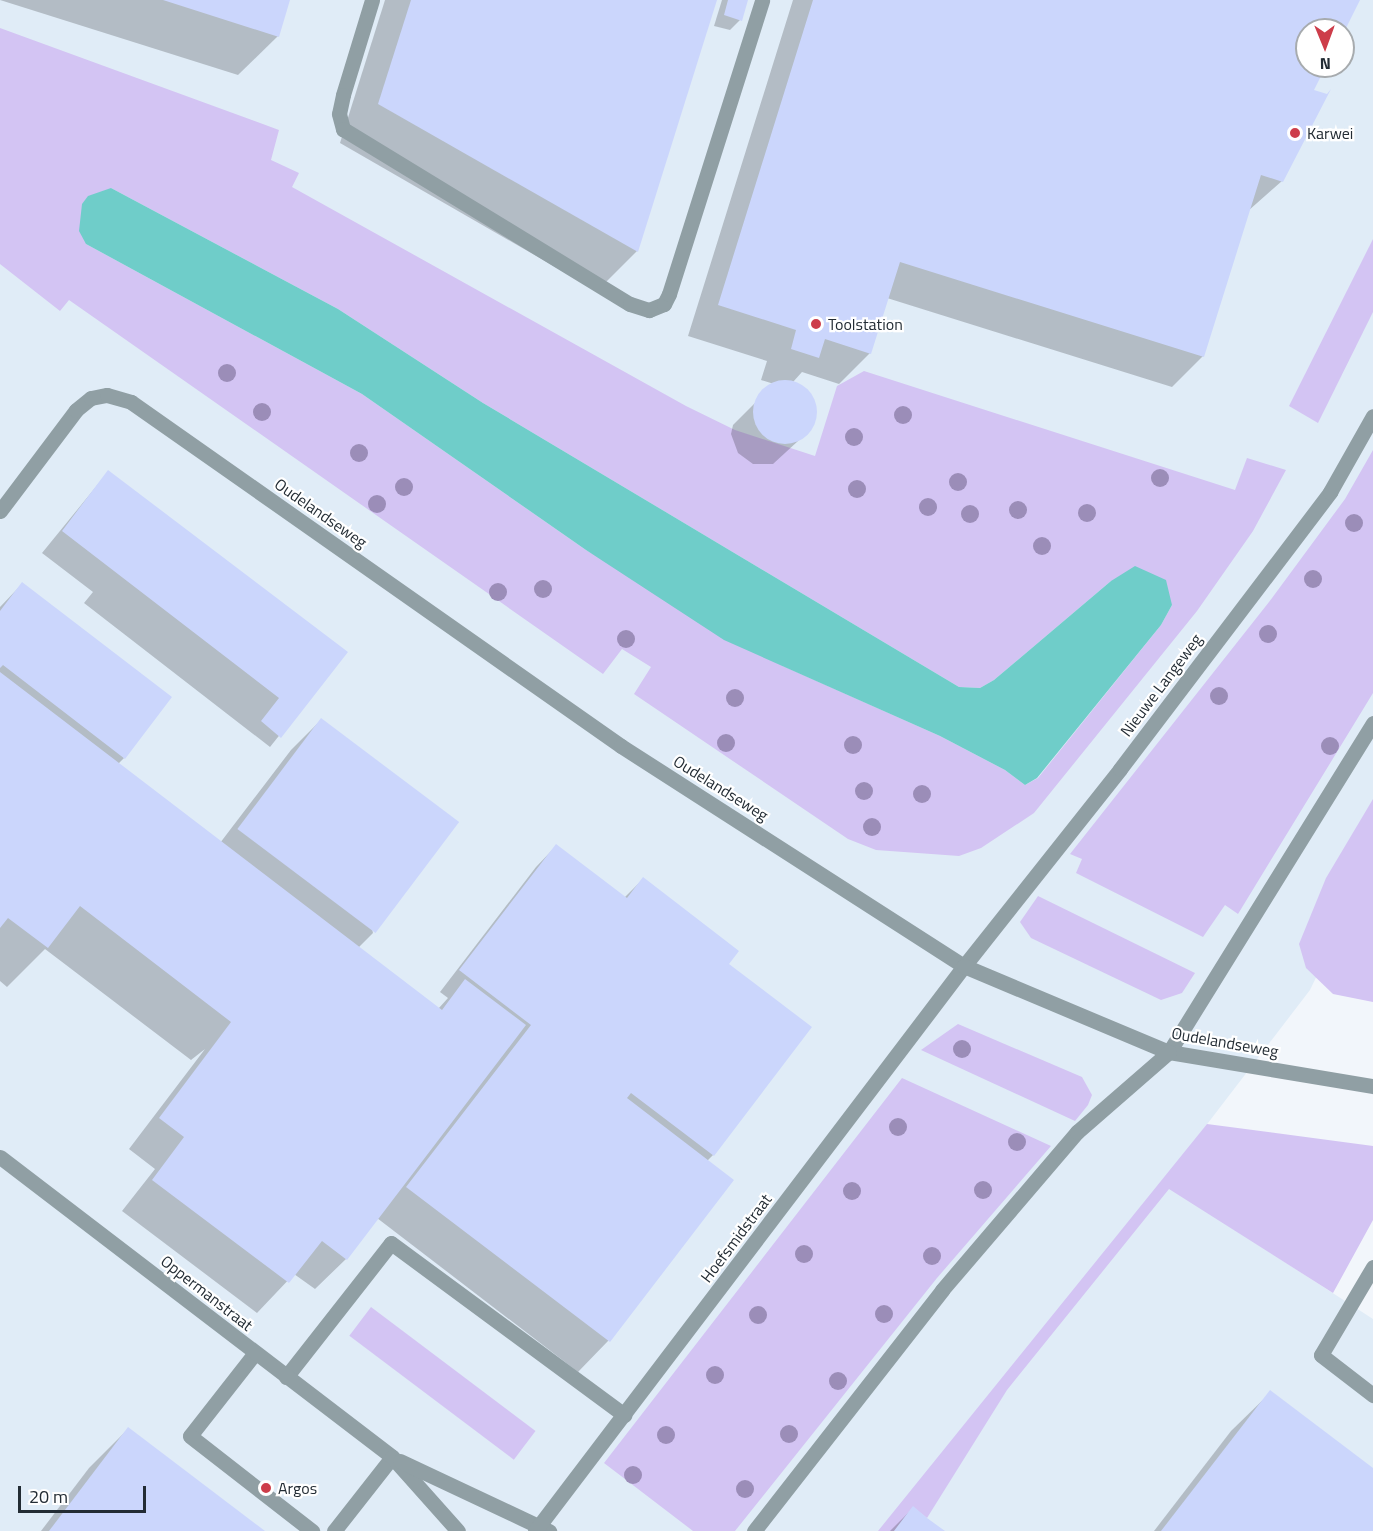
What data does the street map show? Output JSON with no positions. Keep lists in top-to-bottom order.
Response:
{
  "streets": {
    "street": [
      "Oudelandseweg",
      "Nieuwe Langeweg",
      "Hoefsmidstraat",
      "Oppermanstraat"
    ]
  },
  "crossings": [
    ["Oudelandseweg", "Nieuwe Langeweg"],
    ["Oudelandseweg", "Hoefsmidstraat"],
    ["Nieuwe Langeweg", "Hoefsmidstraat"],
    ["Hoefsmidstraat", "Oppermanstraat"]
  ],
  "places": ["Karwei", "Toolstation", "Argos"],
  "scale_bar": "20 m",
  "north": "bottom"
}
